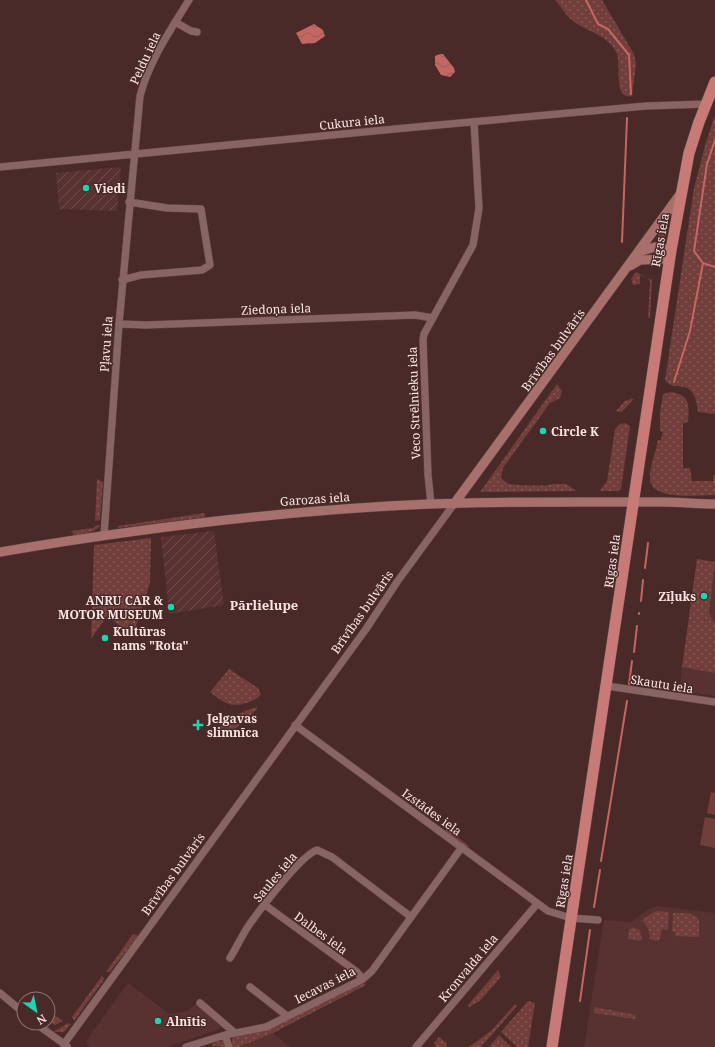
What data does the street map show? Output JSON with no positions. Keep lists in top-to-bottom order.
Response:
{
  "streets": {
    "main road": ["Rīgas iela", "Brīvības bulvāris", "Garozas iela"],
    "street": [
      "Peldu iela",
      "Cukura iela",
      "Ziedoņa iela",
      "Pļavu iela",
      "Veco Strēlnieku iela",
      "Skautu iela",
      "Izstādes iela",
      "Saules iela",
      "Dalbes iela",
      "Kronvalda iela",
      "Iecavas iela"
    ]
  },
  "crossings": [
    ["Peldu iela", "Cukura iela"],
    ["Peldu iela", "Pļavu iela"],
    ["Cukura iela", "Rīgas iela"],
    ["Cukura iela", "Pļavu iela"],
    ["Cukura iela", "Veco Strēlnieku iela"],
    ["Rīgas iela", "Brīvības bulvāris"],
    ["Rīgas iela", "Garozas iela"],
    ["Rīgas iela", "Skautu iela"],
    ["Rīgas iela", "Izstādes iela"],
    ["Ziedoņa iela", "Pļavu iela"],
    ["Ziedoņa iela", "Veco Strēlnieku iela"],
    ["Pļavu iela", "Garozas iela"],
    ["Brīvības bulvāris", "Garozas iela"],
    ["Brīvības bulvāris", "Izstādes iela"],
    ["Veco Strēlnieku iela", "Garozas iela"],
    ["Izstādes iela", "Kronvalda iela"],
    ["Izstādes iela", "Iecavas iela"],
    ["Saules iela", "Dalbes iela"],
    ["Saules iela", "Iecavas iela"],
    ["Dalbes iela", "Iecavas iela"]
  ],
  "districts": ["Pārlielupe"],
  "places": {
    "other": [
      "Viedi",
      "Circle K",
      "Zīļuks",
      "ANRU CAR & MOTOR MUSEUM",
      "Kultūras nams \"Rota\"",
      "Alnītis"
    ],
    "health": ["Jelgavas slimnīca"]
  },
  "north": "bottom right"
}
